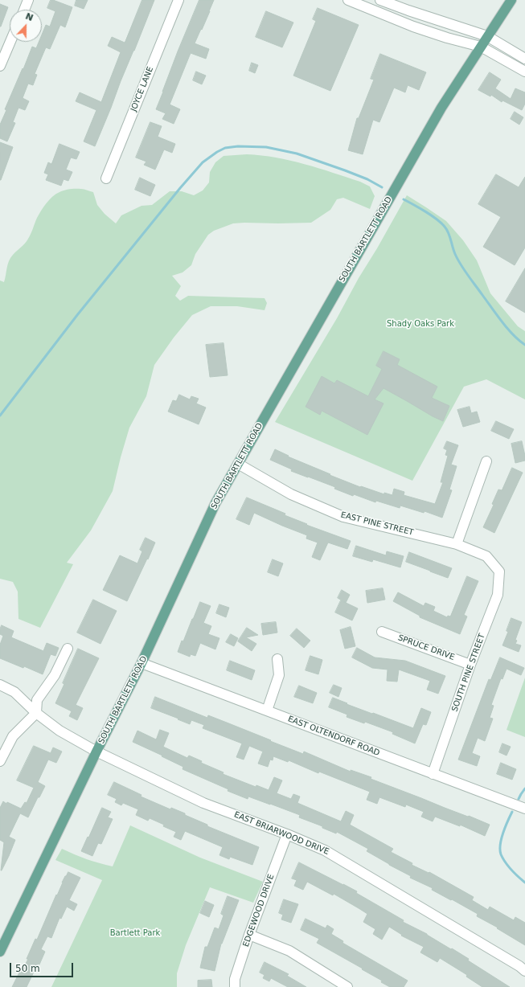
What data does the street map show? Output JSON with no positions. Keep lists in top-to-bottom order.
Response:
{
  "streets": {
    "main road": ["SOUTH BARTLETT ROAD"],
    "street": [
      "JOYCE LANE",
      "EAST PINE STREET",
      "SPRUCE DRIVE",
      "SOUTH PINE STREET",
      "EAST OLTENDORF ROAD",
      "EAST BRIARWOOD DRIVE",
      "EDGEWOOD DRIVE"
    ]
  },
  "crossings": [
    ["SOUTH BARTLETT ROAD", "EAST PINE STREET"],
    ["SOUTH BARTLETT ROAD", "EAST OLTENDORF ROAD"],
    ["SOUTH BARTLETT ROAD", "EAST BRIARWOOD DRIVE"],
    ["EAST PINE STREET", "SOUTH PINE STREET"],
    ["SPRUCE DRIVE", "SOUTH PINE STREET"],
    ["SOUTH PINE STREET", "EAST OLTENDORF ROAD"],
    ["EAST BRIARWOOD DRIVE", "EDGEWOOD DRIVE"]
  ],
  "parks": ["Shady Oaks Park", "Bartlett Park"],
  "scale_bar": "50 m",
  "north": "top"
}
